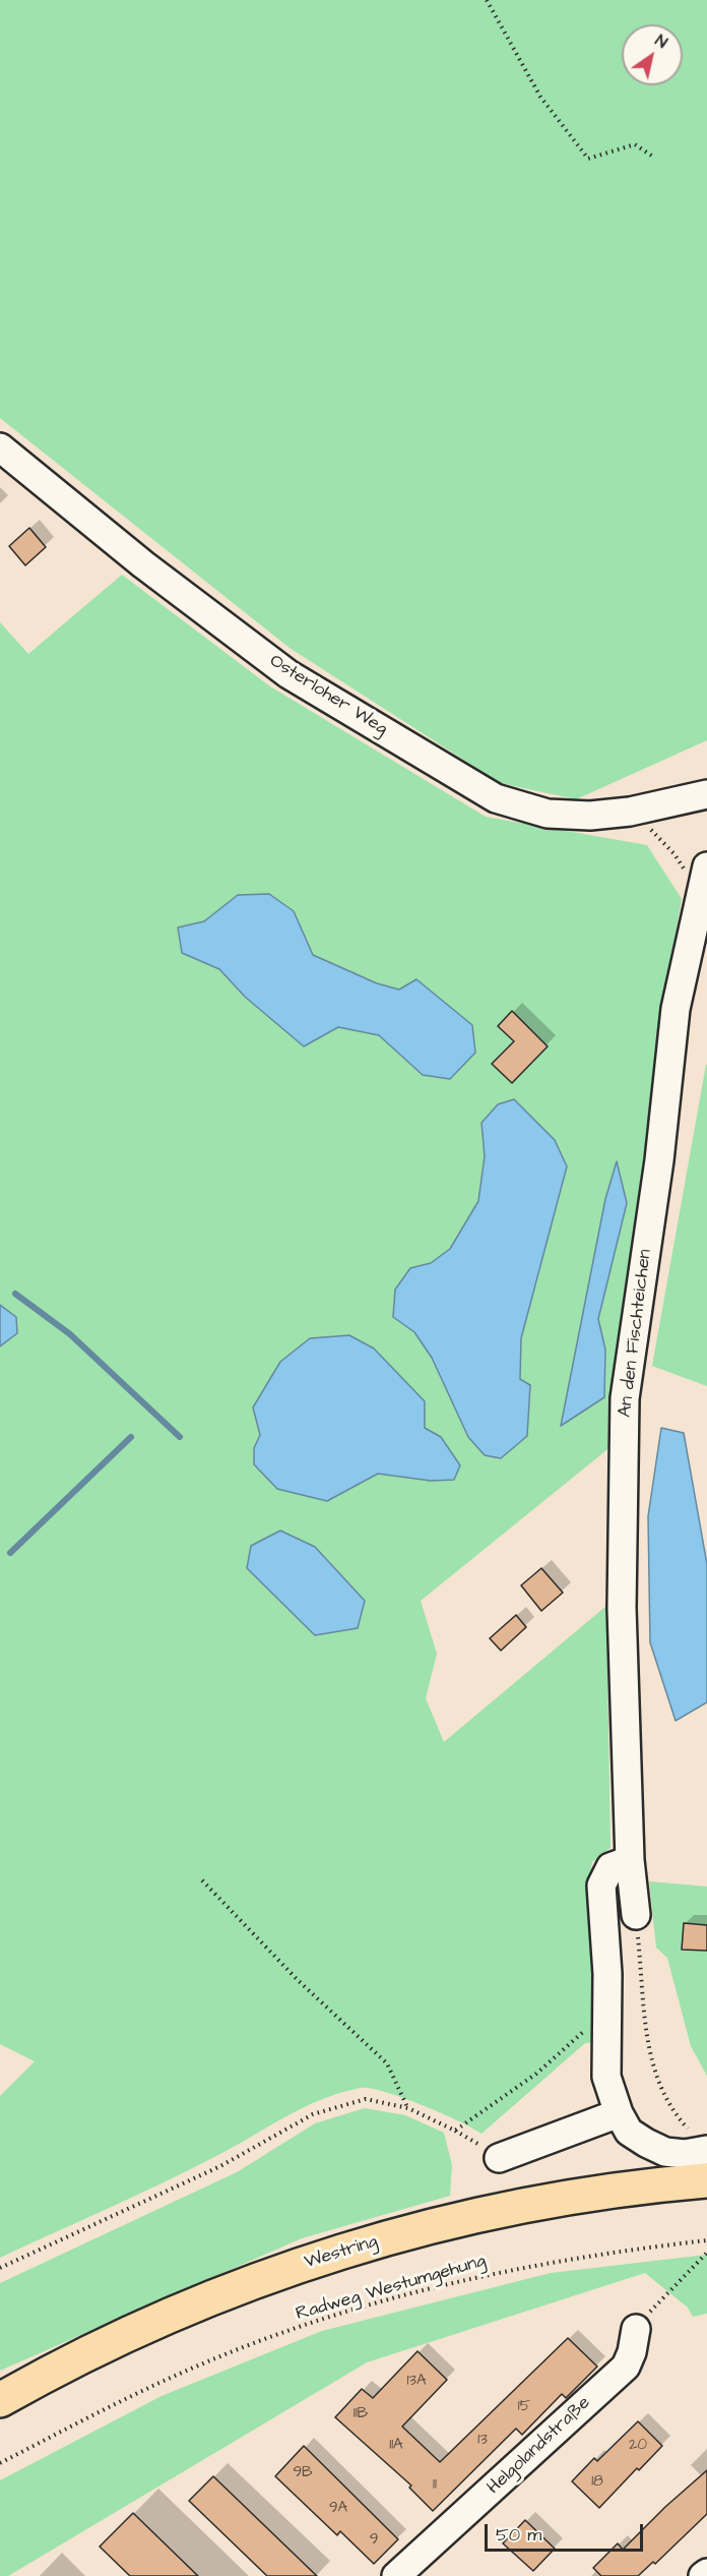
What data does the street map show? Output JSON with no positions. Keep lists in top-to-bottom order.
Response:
{
  "streets": {
    "main road": ["Westring"],
    "street": ["Osterloher Weg", "An den Fischteichen", "Helgolandstraße"],
    "path": ["Radweg Westumgehung"]
  },
  "house_numbers": [
    "13A",
    "15",
    "11B",
    "13",
    "11A",
    "20",
    "9B",
    "18",
    "11",
    "9A",
    "9"
  ],
  "scale_bar": "50 m",
  "north": "top right"
}
